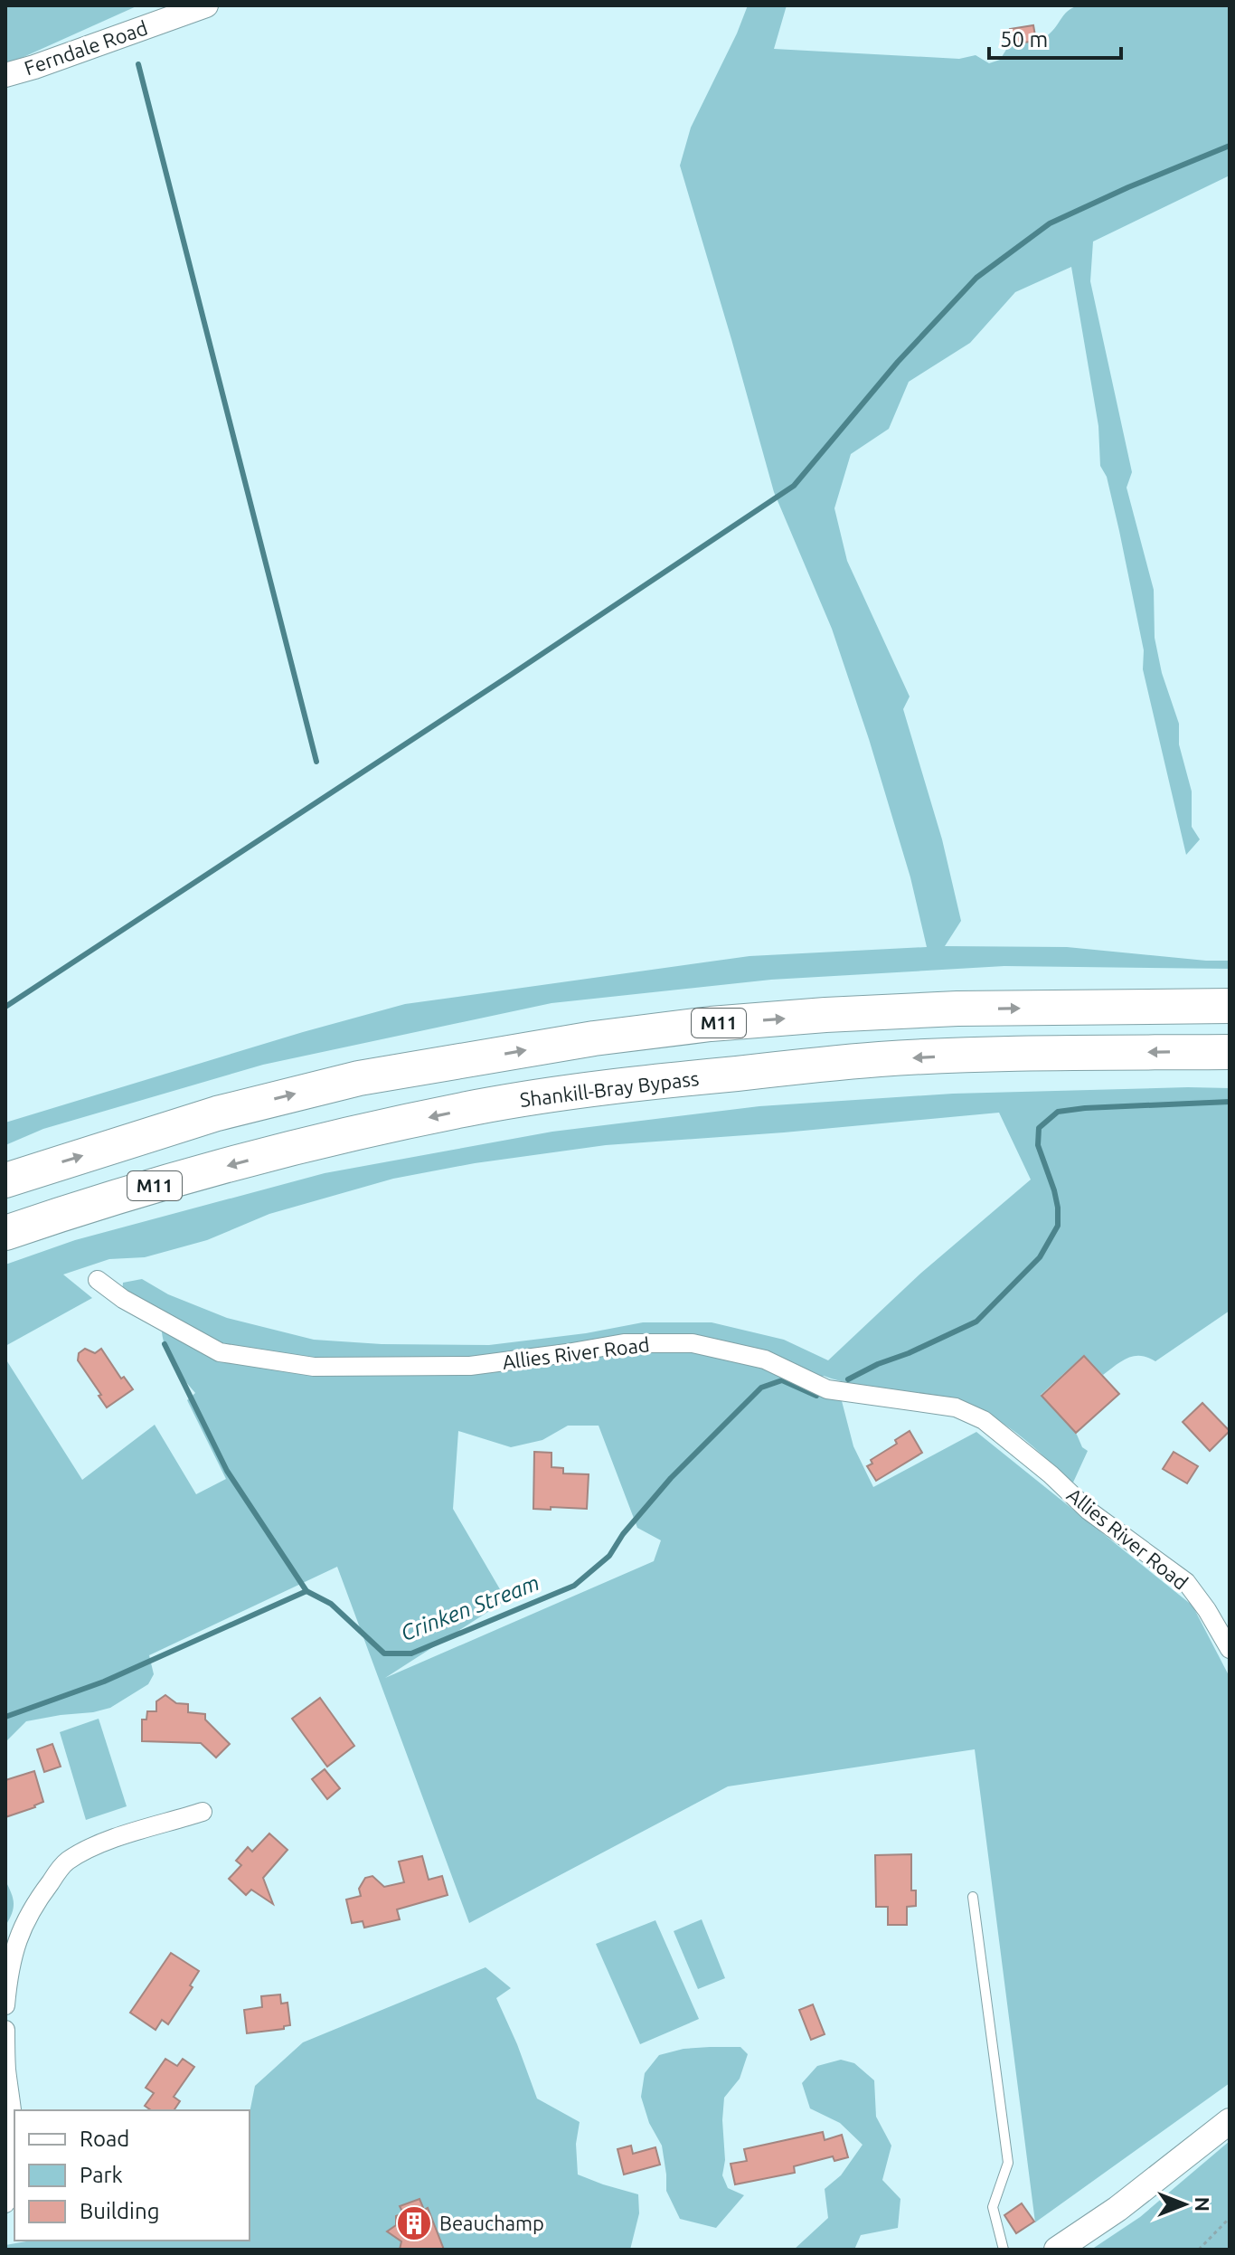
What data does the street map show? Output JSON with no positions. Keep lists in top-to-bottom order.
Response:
{
  "streets": {
    "highway": ["M11", "Shankill-Bray Bypass"],
    "street": ["Ferndale Road", "Allies River Road"]
  },
  "water": ["Crinken Stream"],
  "places": {
    "building": ["Beauchamp"]
  },
  "legend": ["Road", "Park", "Building"],
  "scale_bar": "50 m",
  "north": "right"
}
